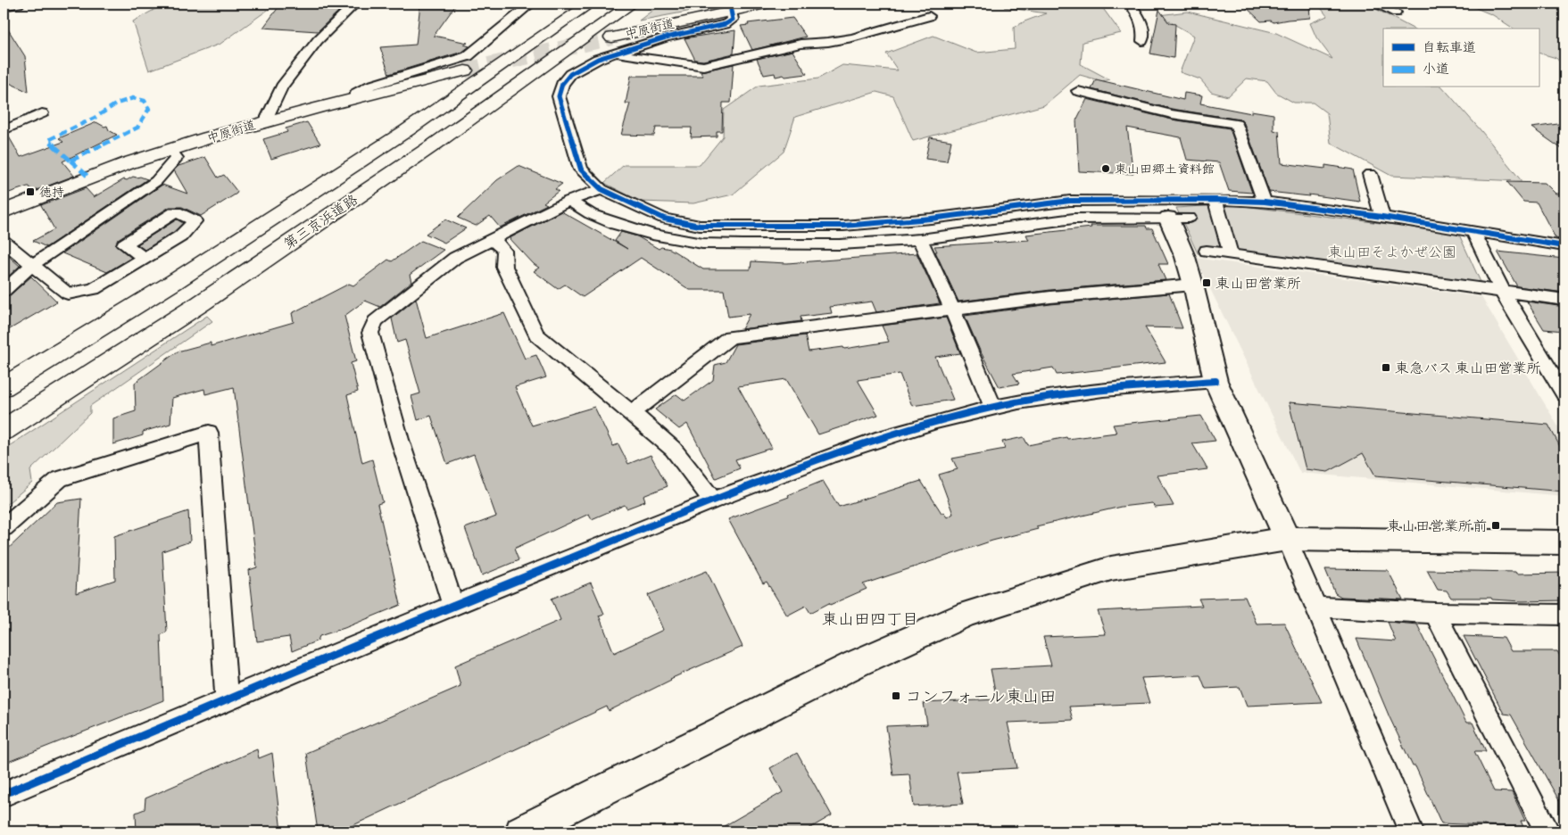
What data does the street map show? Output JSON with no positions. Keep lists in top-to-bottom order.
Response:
{
  "streets": {
    "main road": ["中原街道", "第三京浜道路"]
  },
  "districts": ["東山田四丁目"],
  "parks": ["東山田そよかぜ公園"],
  "places": {
    "other": ["東山田郷土資料館"],
    "transit": [
      "徳持",
      "東山田営業所",
      "東急バス 東山田営業所",
      "東山田営業所前",
      "コンフォール東山田"
    ]
  },
  "legend": ["自転車道", "小道"]
}
